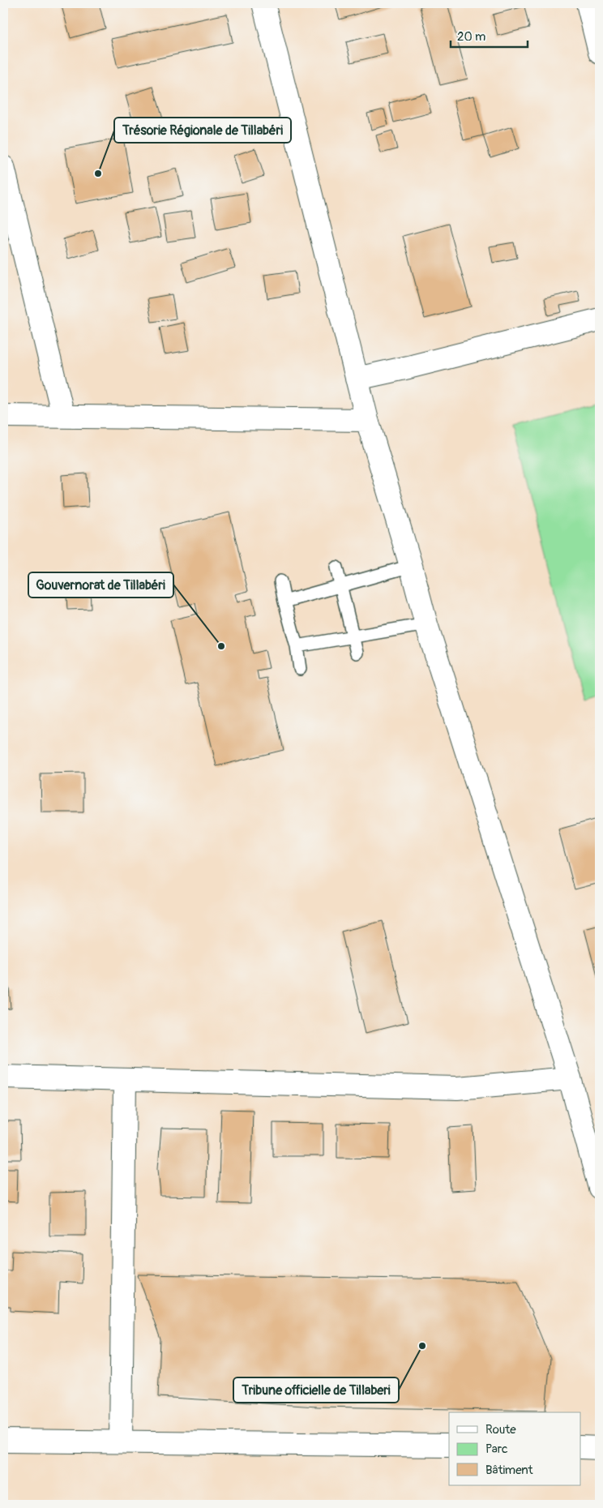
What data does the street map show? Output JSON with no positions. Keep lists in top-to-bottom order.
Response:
{
  "places": ["Trésorie Régionale de Tillabéri", "Gouvernorat de Tillabéri", "Tribune officielle de Tillaberi"],
  "legend": ["Route", "Parc", "Bâtiment"],
  "scale_bar": "20 m"
}
